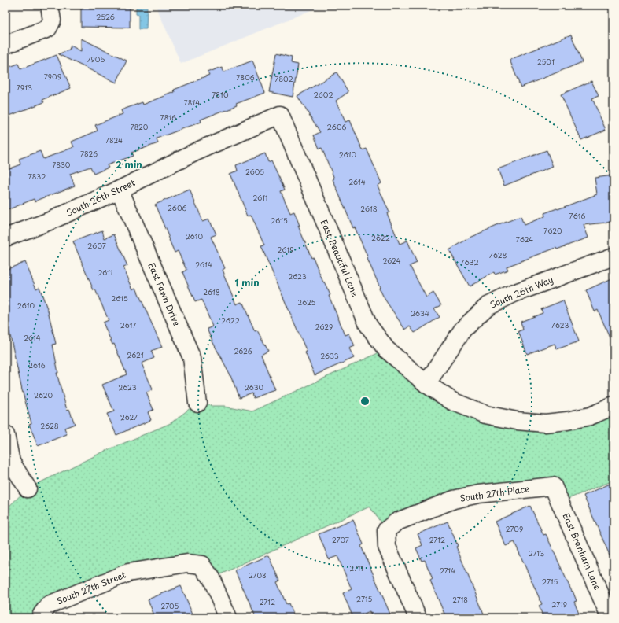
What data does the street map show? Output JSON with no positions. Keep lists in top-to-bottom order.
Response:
{
  "streets": {
    "street": [
      "South 26th Street",
      "East Beautiful Lane",
      "South 26th Way",
      "East Fawn Drive",
      "South 27th Place",
      "East Branham Lane",
      "South 27th Street"
    ]
  },
  "crossings": [
    ["South 26th Street", "East Beautiful Lane"],
    ["South 26th Street", "East Fawn Drive"],
    ["East Beautiful Lane", "South 26th Way"],
    ["South 27th Place", "East Branham Lane"]
  ],
  "house_numbers": [
    "2526",
    "7905",
    "2501",
    "7909",
    "7806",
    "7802",
    "7913",
    "7810",
    "2602",
    "7814",
    "7816",
    "7820",
    "2606",
    "7824",
    "7826",
    "2610",
    "7830",
    "2605",
    "7832",
    "2614",
    "2611",
    "2606",
    "2618",
    "7616",
    "2615",
    "7620",
    "2610",
    "2622",
    "7624",
    "2607",
    "2619",
    "7628",
    "2624",
    "7632",
    "2614",
    "2611",
    "2623",
    "2618",
    "2615",
    "2625",
    "2610",
    "2634",
    "2622",
    "2617",
    "7623",
    "2629",
    "2614",
    "2626",
    "2621",
    "2633",
    "2616",
    "2623",
    "2630",
    "2620",
    "2627",
    "2628",
    "2709",
    "2707",
    "2712",
    "2713",
    "2711",
    "2714",
    "2708",
    "2715",
    "2715",
    "2718",
    "2712",
    "2719",
    "2705"
  ],
  "rings": ["2 min", "1 min"]
}
